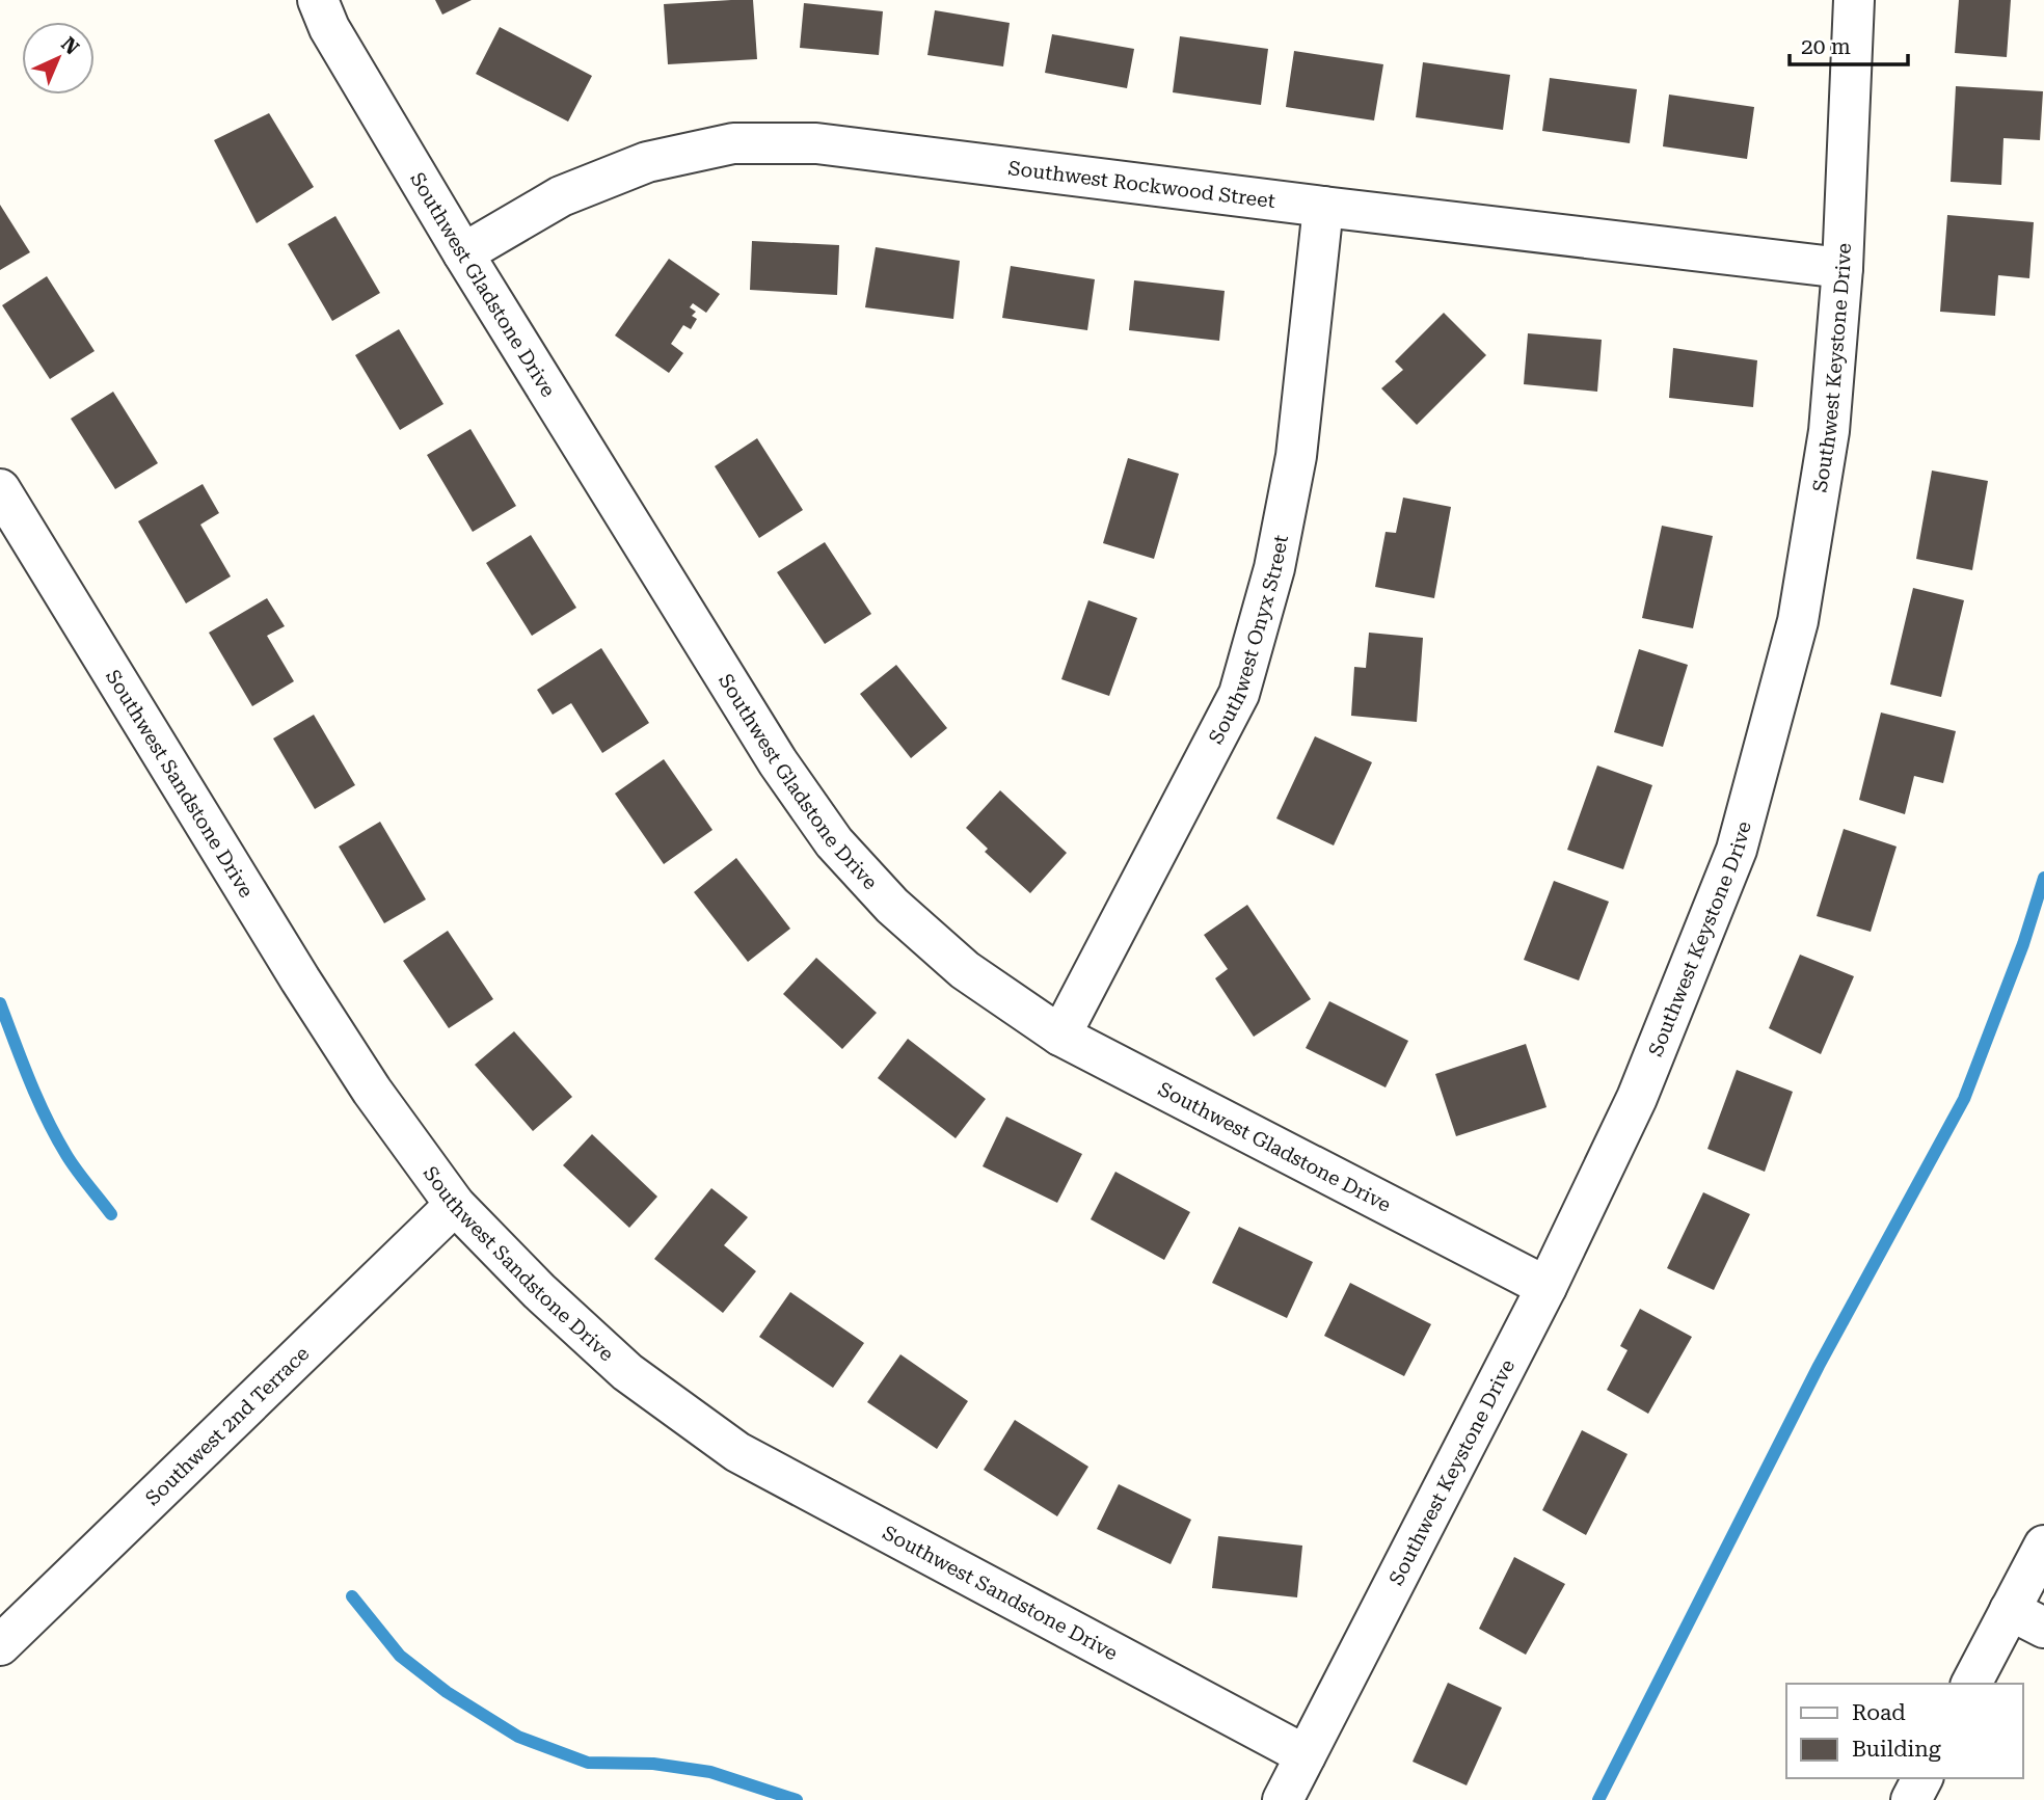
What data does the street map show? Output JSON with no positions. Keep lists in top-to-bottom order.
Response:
{
  "streets": {
    "street": [
      "Southwest Rockwood Street",
      "Southwest Gladstone Drive",
      "Southwest Keystone Drive",
      "Southwest Onyx Street",
      "Southwest Sandstone Drive",
      "Southwest 2nd Terrace"
    ]
  },
  "crossings": [
    ["Southwest Rockwood Street", "Southwest Gladstone Drive"],
    ["Southwest Rockwood Street", "Southwest Keystone Drive"],
    ["Southwest Rockwood Street", "Southwest Onyx Street"],
    ["Southwest Gladstone Drive", "Southwest Keystone Drive"],
    ["Southwest Gladstone Drive", "Southwest Onyx Street"],
    ["Southwest Keystone Drive", "Southwest Sandstone Drive"],
    ["Southwest Sandstone Drive", "Southwest 2nd Terrace"]
  ],
  "legend": ["Road", "Building"],
  "scale_bar": "20 m",
  "north": "top right"
}
